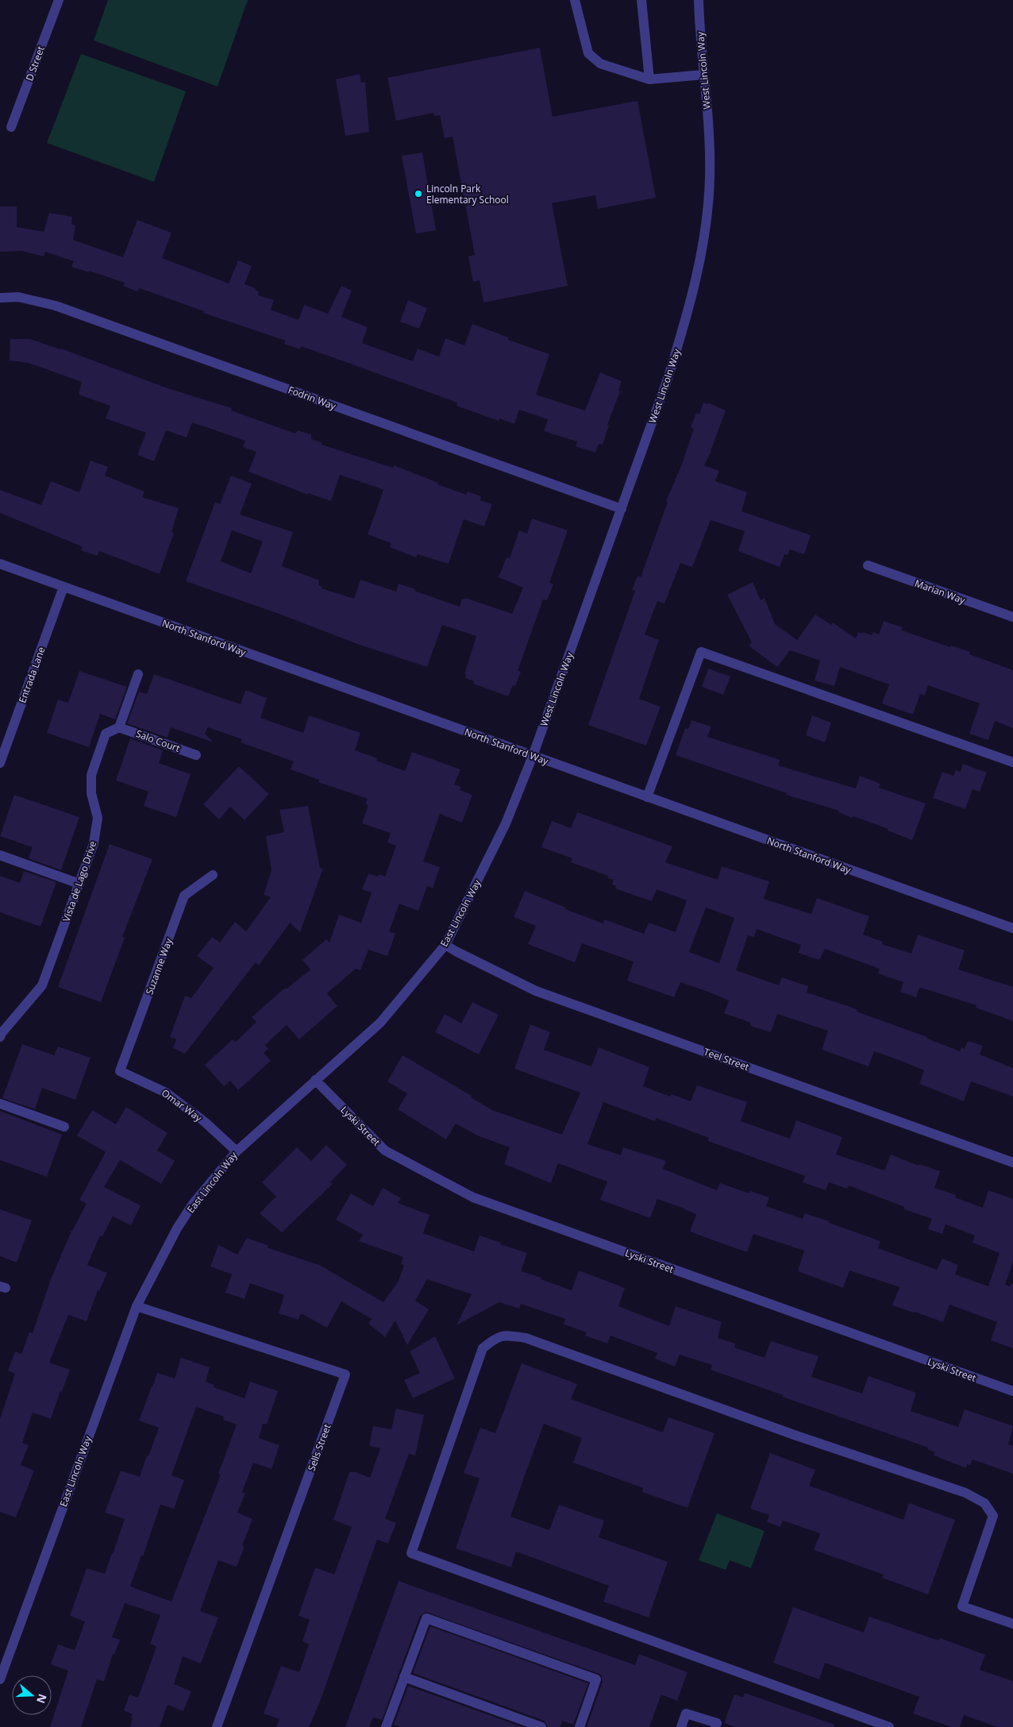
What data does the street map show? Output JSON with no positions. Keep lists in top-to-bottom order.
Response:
{
  "streets": {
    "street": [
      "D Street",
      "West Lincoln Way",
      "Fodrin Way",
      "Marian Way",
      "North Stanford Way",
      "Entrada Lane",
      "Salo Court",
      "Vista de Lago Drive",
      "East Lincoln Way",
      "Suzanne Way",
      "Teel Street",
      "Omar Way",
      "Lyski Street",
      "Sells Street"
    ]
  },
  "crossings": [
    ["West Lincoln Way", "Fodrin Way"],
    ["West Lincoln Way", "North Stanford Way"],
    ["West Lincoln Way", "East Lincoln Way"],
    ["North Stanford Way", "Entrada Lane"],
    ["North Stanford Way", "East Lincoln Way"],
    ["Salo Court", "Vista de Lago Drive"],
    ["East Lincoln Way", "Teel Street"],
    ["East Lincoln Way", "Omar Way"],
    ["East Lincoln Way", "Lyski Street"],
    ["East Lincoln Way", "Sells Street"],
    ["Suzanne Way", "Omar Way"]
  ],
  "places": ["Lincoln Park Elementary School"],
  "north": "right"
}
